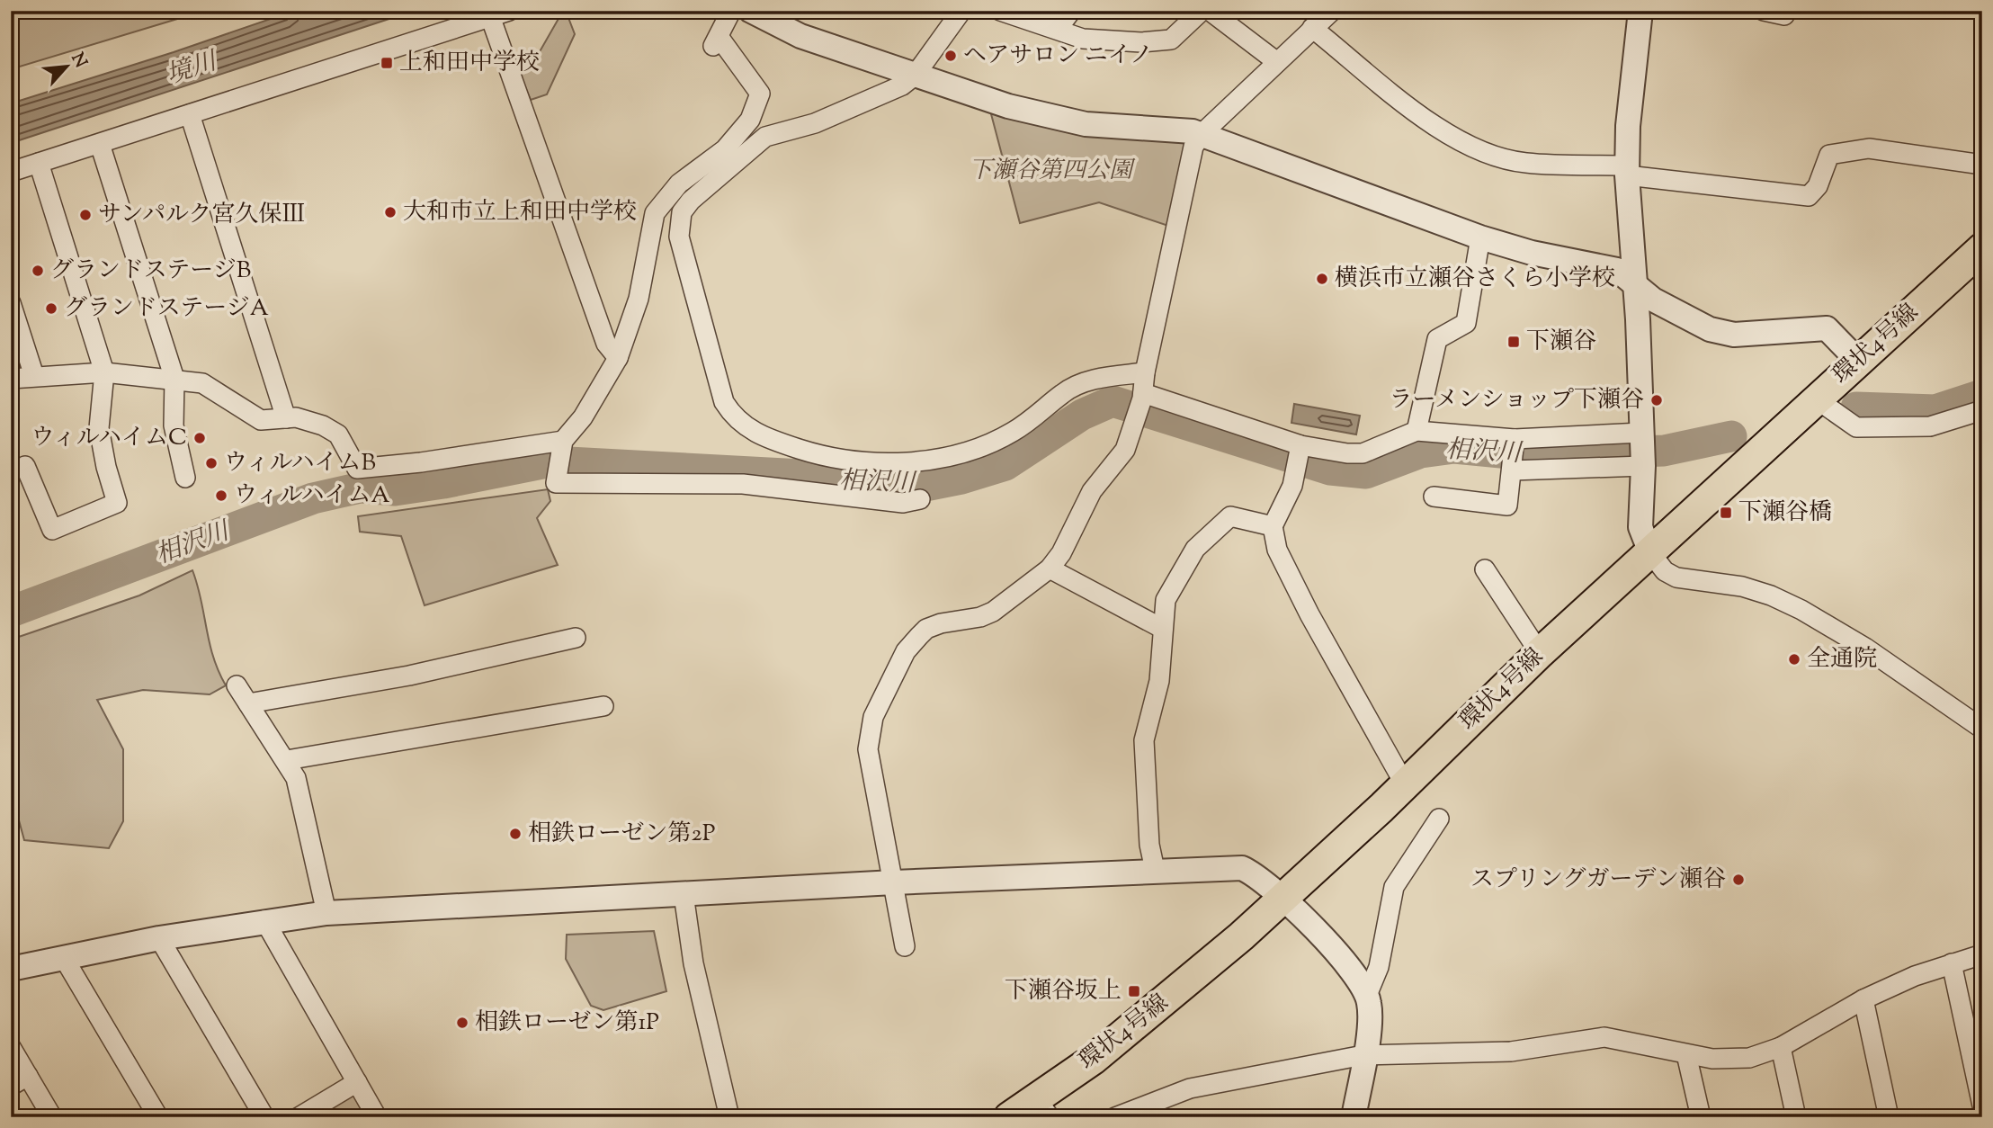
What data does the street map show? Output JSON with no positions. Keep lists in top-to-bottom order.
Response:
{
  "streets": {
    "main road": ["環状4号線"]
  },
  "water": ["境川", "相沢川"],
  "parks": ["下瀬谷第四公園"],
  "places": {
    "other": [
      "ヘアサロン ニイノ",
      "大和市立上和田中学校",
      "サンパルク宮久保Ⅲ",
      "グランドステージB",
      "横浜市立瀬谷さくら小学校",
      "グランドステージA",
      "ラーメンショップ下瀬谷",
      "ウィルハイムC",
      "ウィルハイムB",
      "ウィルハイムA",
      "全通院",
      "相鉄ローゼン第2P",
      "スプリングガーデン瀬谷",
      "相鉄ローゼン第1P"
    ],
    "transit": [
      "上和田中学校",
      "下瀬谷",
      "下瀬谷橋",
      "下瀬谷坂上"
    ]
  },
  "north": "top right"
}
